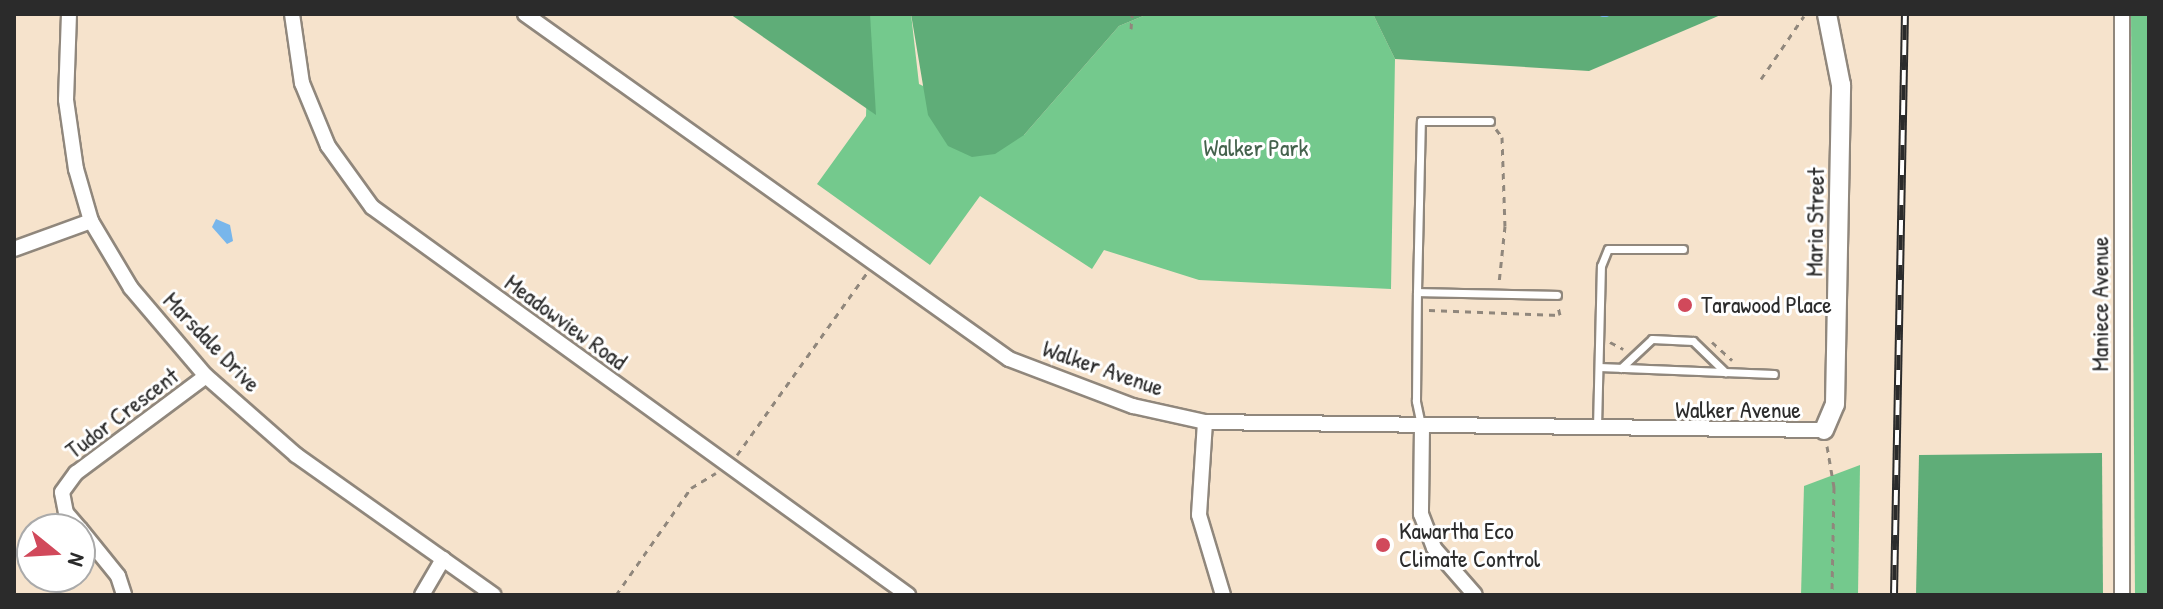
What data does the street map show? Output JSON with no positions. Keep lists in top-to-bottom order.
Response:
{
  "streets": {
    "street": [
      "Maria Street",
      "Maniece Avenue",
      "Meadowview Road",
      "Marsdale Drive",
      "Walker Avenue",
      "Tudor Crescent"
    ]
  },
  "crossings": [
    ["Maria Street", "Walker Avenue"],
    ["Marsdale Drive", "Tudor Crescent"]
  ],
  "parks": ["Walker Park"],
  "places": ["Tarawood Place", "Kawartha Eco Climate Control"],
  "north": "right"
}
